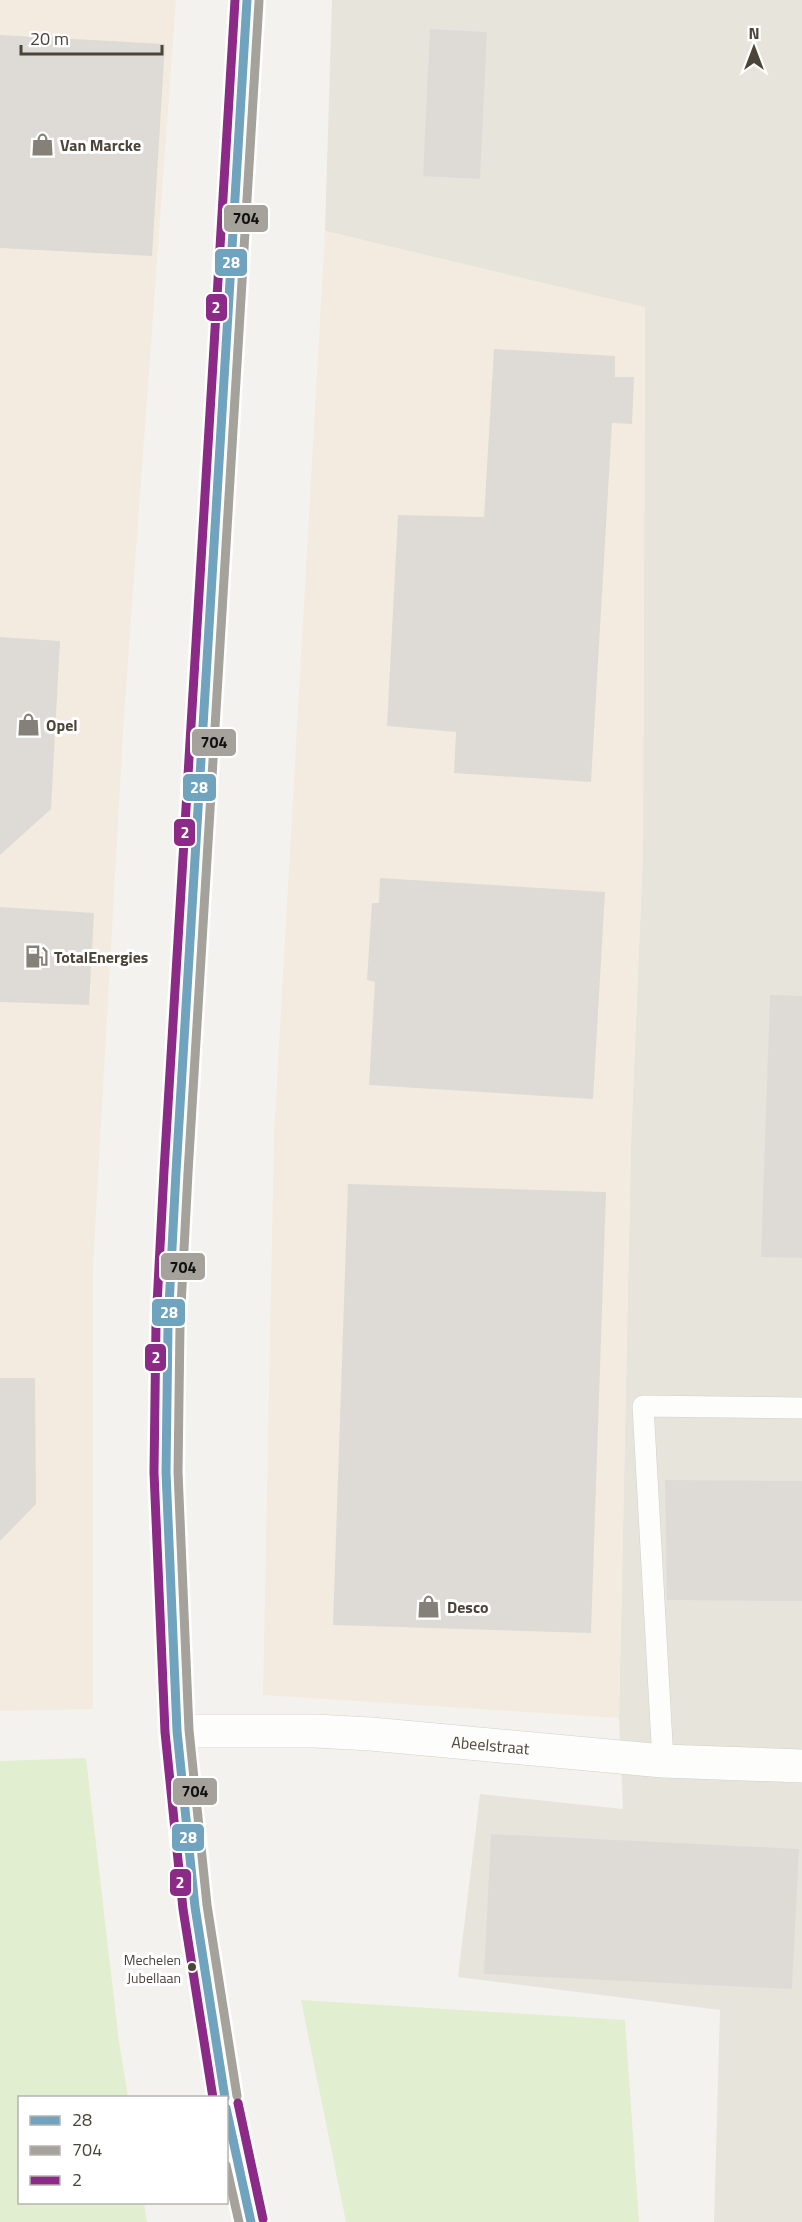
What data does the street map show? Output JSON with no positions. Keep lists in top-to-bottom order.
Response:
{
  "streets": {
    "street": ["Abeelstraat"]
  },
  "places": {
    "shop": ["Van Marcke", "Opel", "Desco"],
    "fuel station": ["TotalEnergies"],
    "other": ["Mechelen Jubellaan"]
  },
  "lines": ["transit line 28", "transit line 2", "transit line 704"],
  "legend": ["28", "704", "2"],
  "scale_bar": "20 m",
  "north": "top"
}
